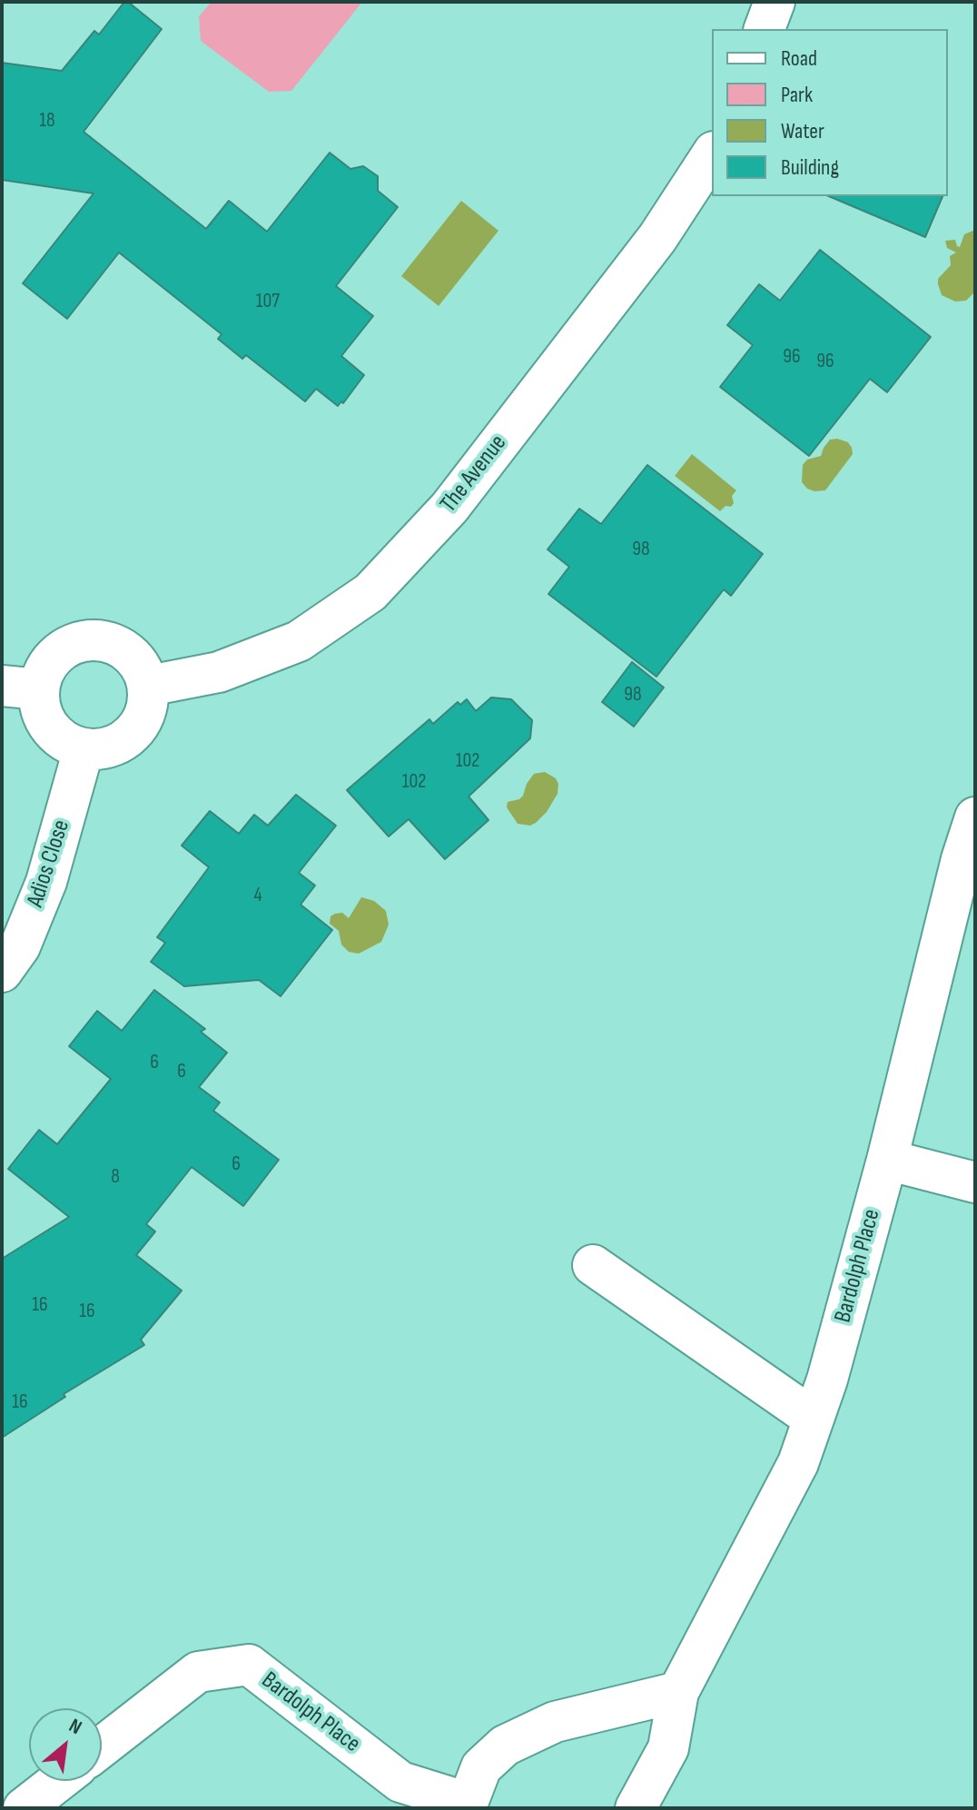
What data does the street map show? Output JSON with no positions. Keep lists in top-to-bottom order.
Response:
{
  "streets": {
    "street": ["The Avenue", "Adios Close", "Bardolph Place"]
  },
  "crossings": [
    ["The Avenue", "Adios Close"]
  ],
  "house_numbers": [
    "18",
    "107",
    "96",
    "96",
    "98",
    "98",
    "102",
    "102",
    "4",
    "6",
    "6",
    "6",
    "8",
    "16",
    "16",
    "16"
  ],
  "legend": [
    "Road",
    "Park",
    "Water",
    "Building"
  ],
  "north": "top right"
}
